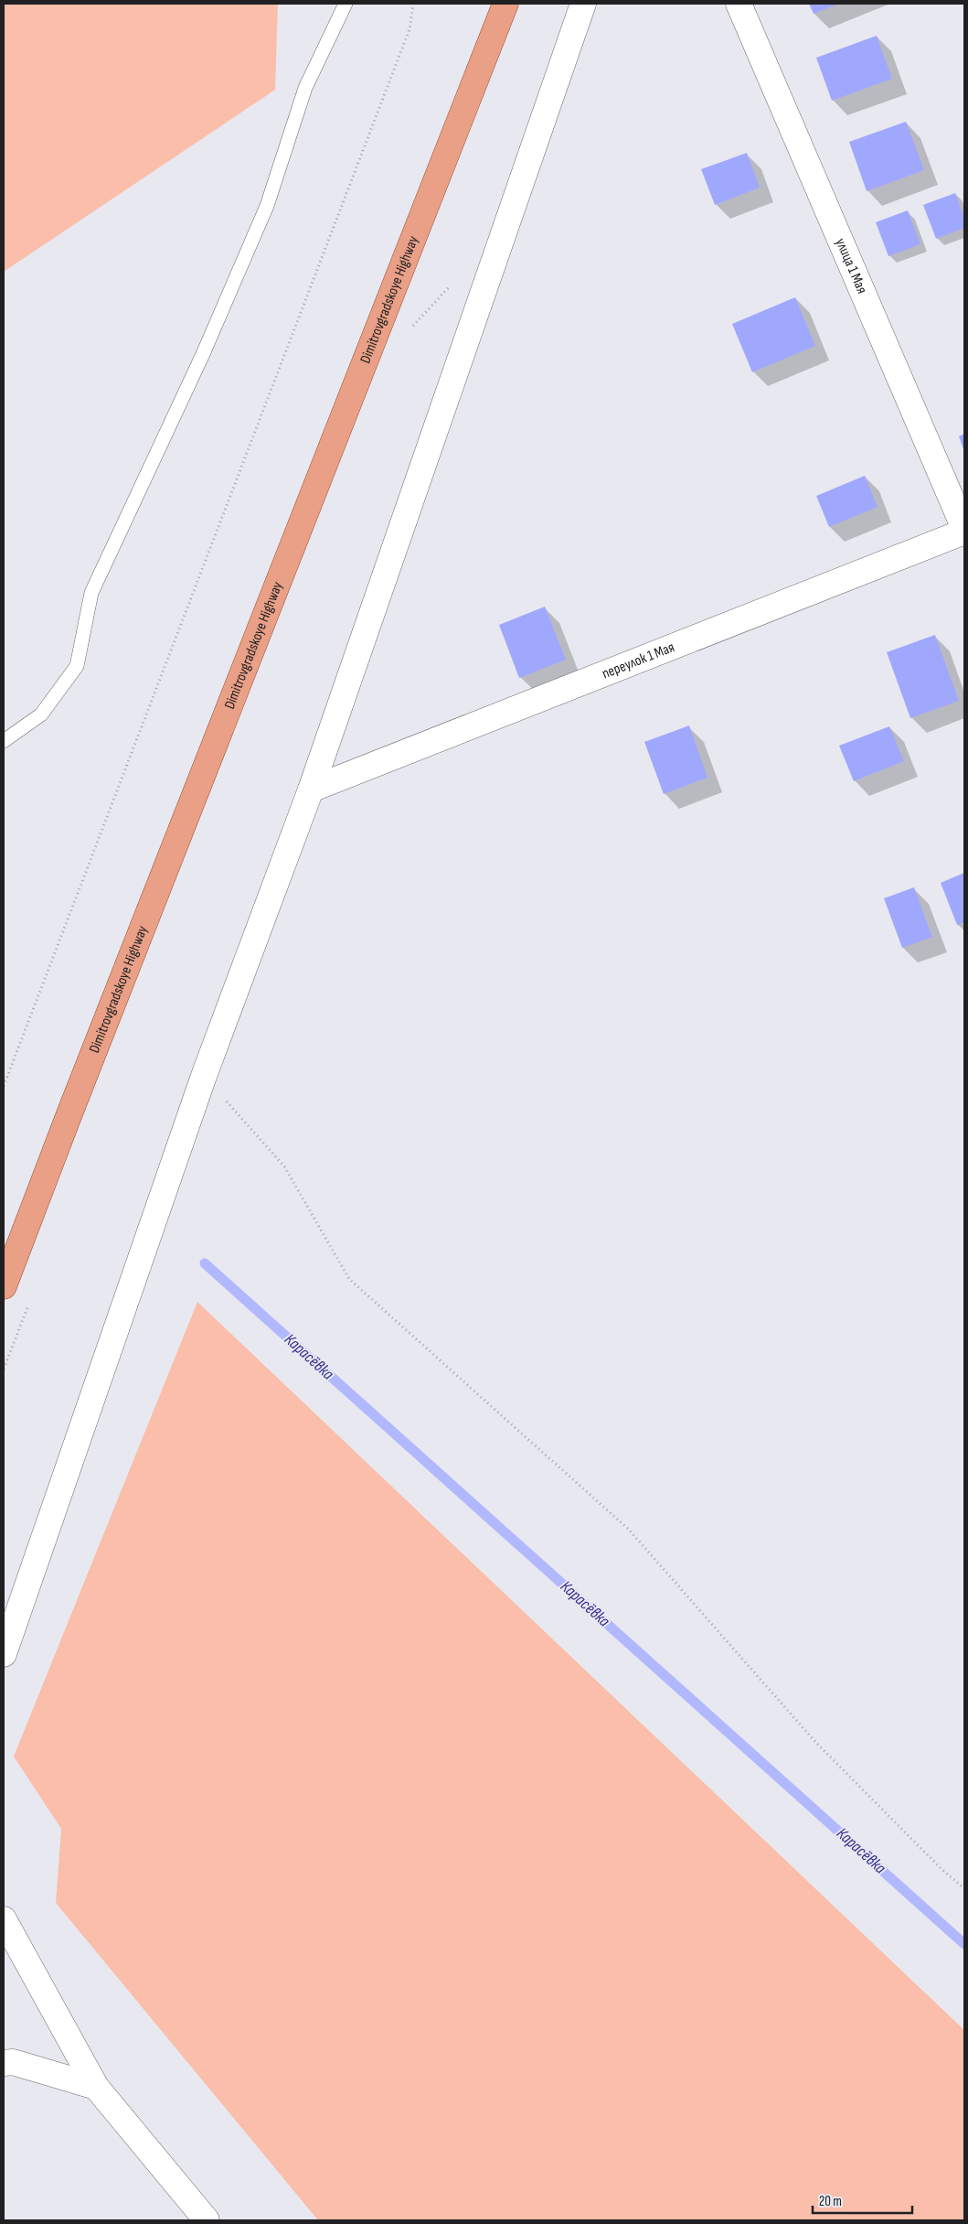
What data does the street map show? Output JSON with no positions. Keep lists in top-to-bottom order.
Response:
{
  "streets": {
    "main road": ["Dimitrovgradskoye Highway"],
    "street": ["улица 1 Мая", "переулок 1 Мая"]
  },
  "crossings": [
    ["улица 1 Мая", "переулок 1 Мая"]
  ],
  "water": ["Карасёвка"],
  "scale_bar": "20 m"
}
